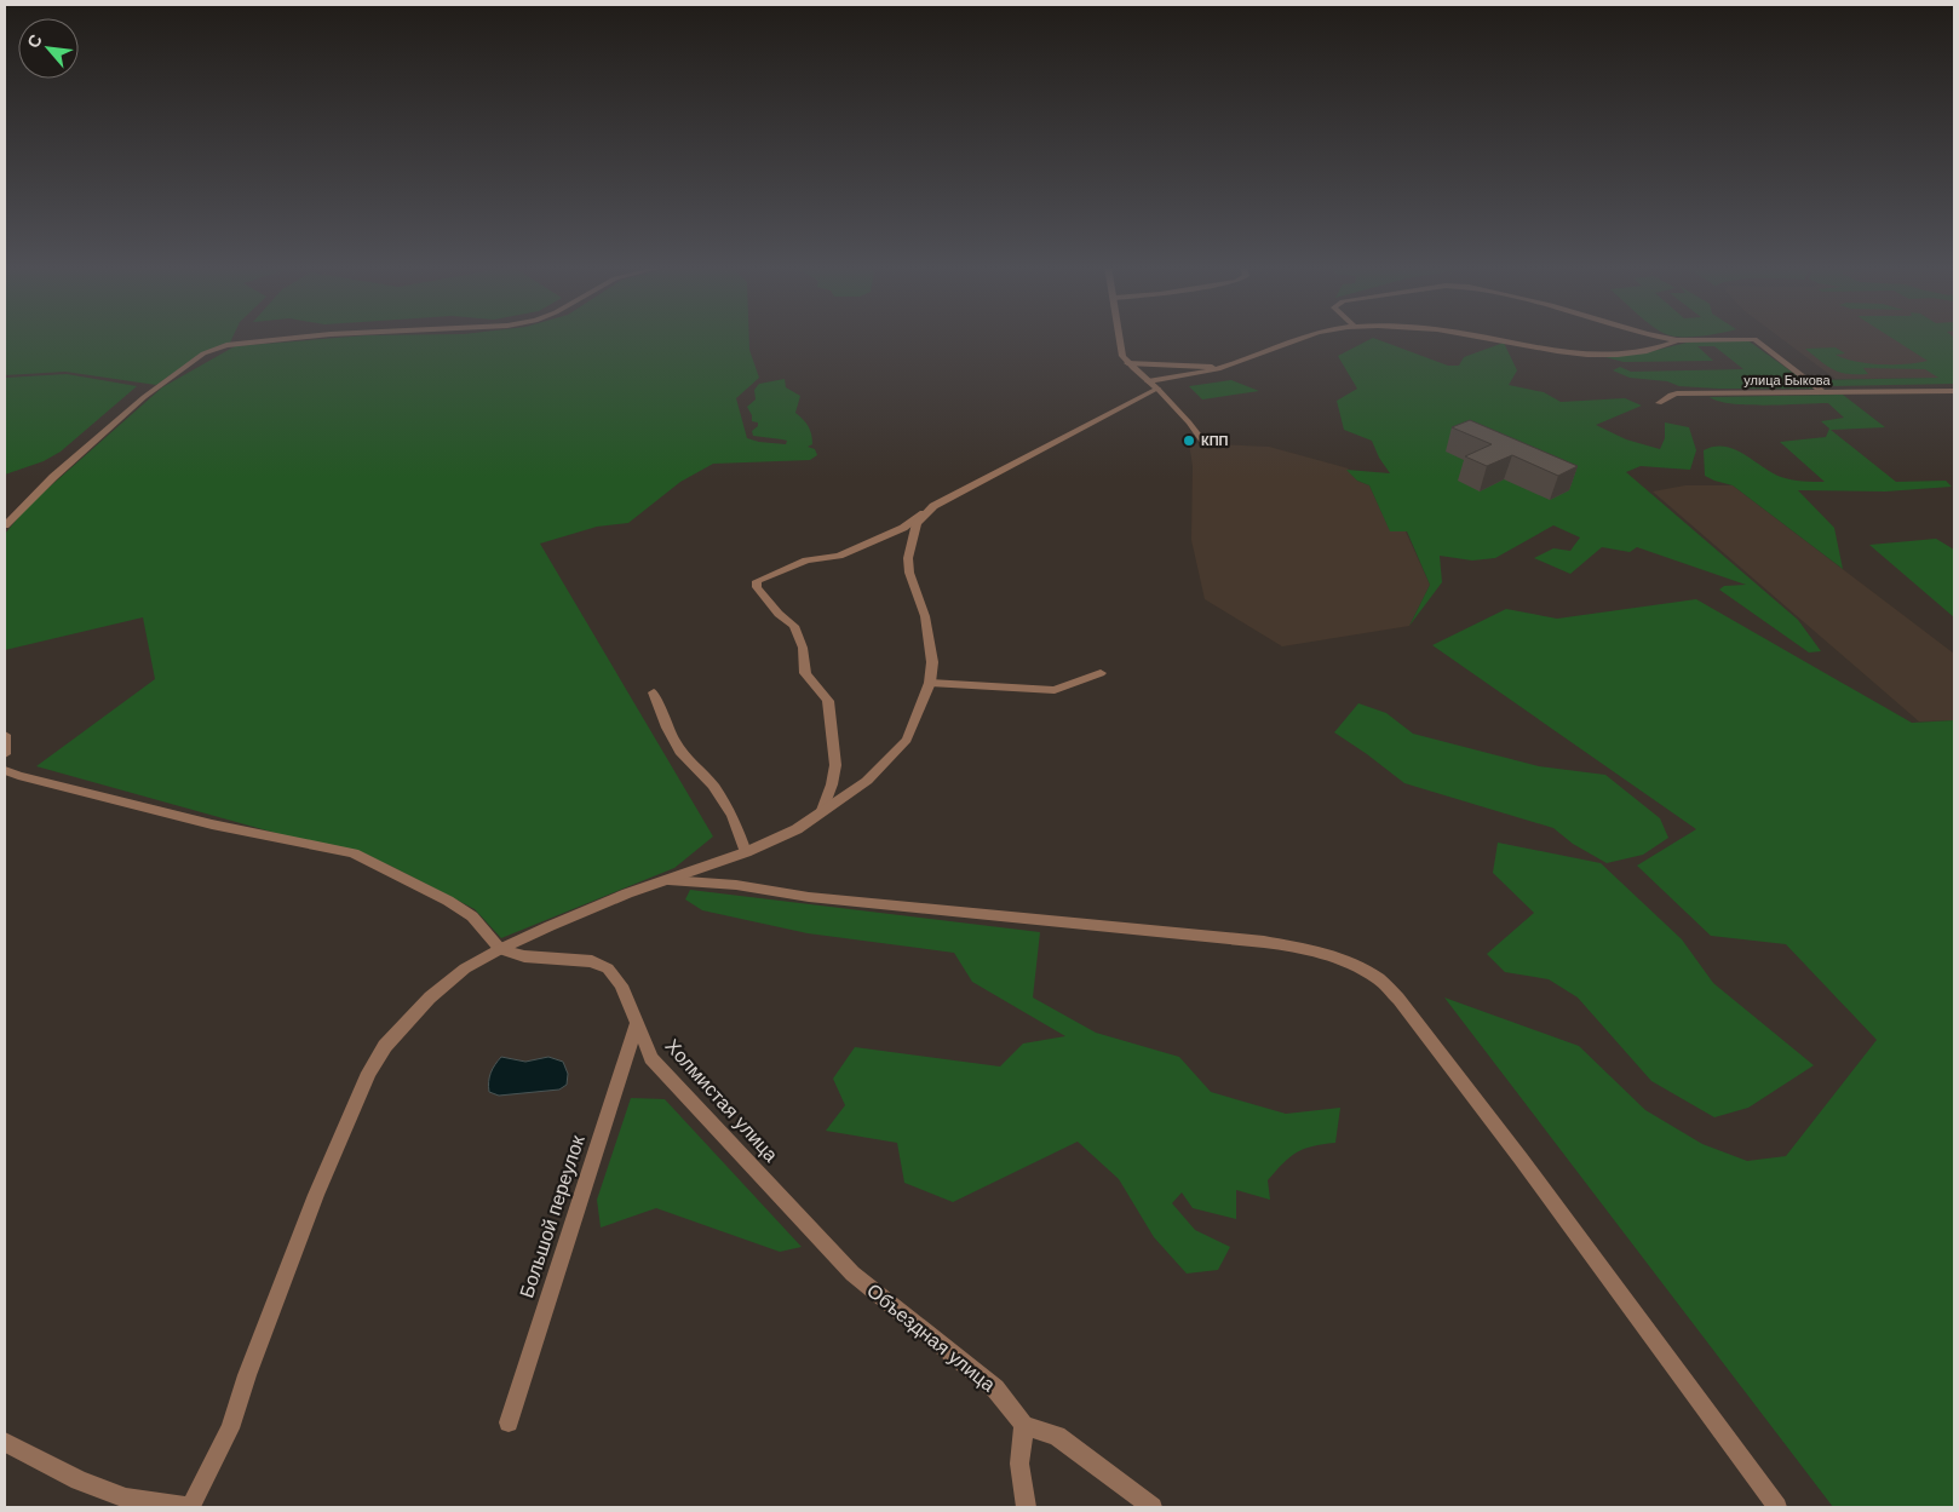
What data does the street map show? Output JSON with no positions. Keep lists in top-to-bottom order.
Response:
{
  "streets": {
    "street": [
      "улица Быкова",
      "Холмистая улица",
      "Большой переулок",
      "Объездная улица"
    ]
  },
  "crossings": [
    ["Холмистая улица", "Большой переулок"],
    ["Холмистая улица", "Объездная улица"]
  ],
  "places": ["КПП"],
  "north": "top left"
}
